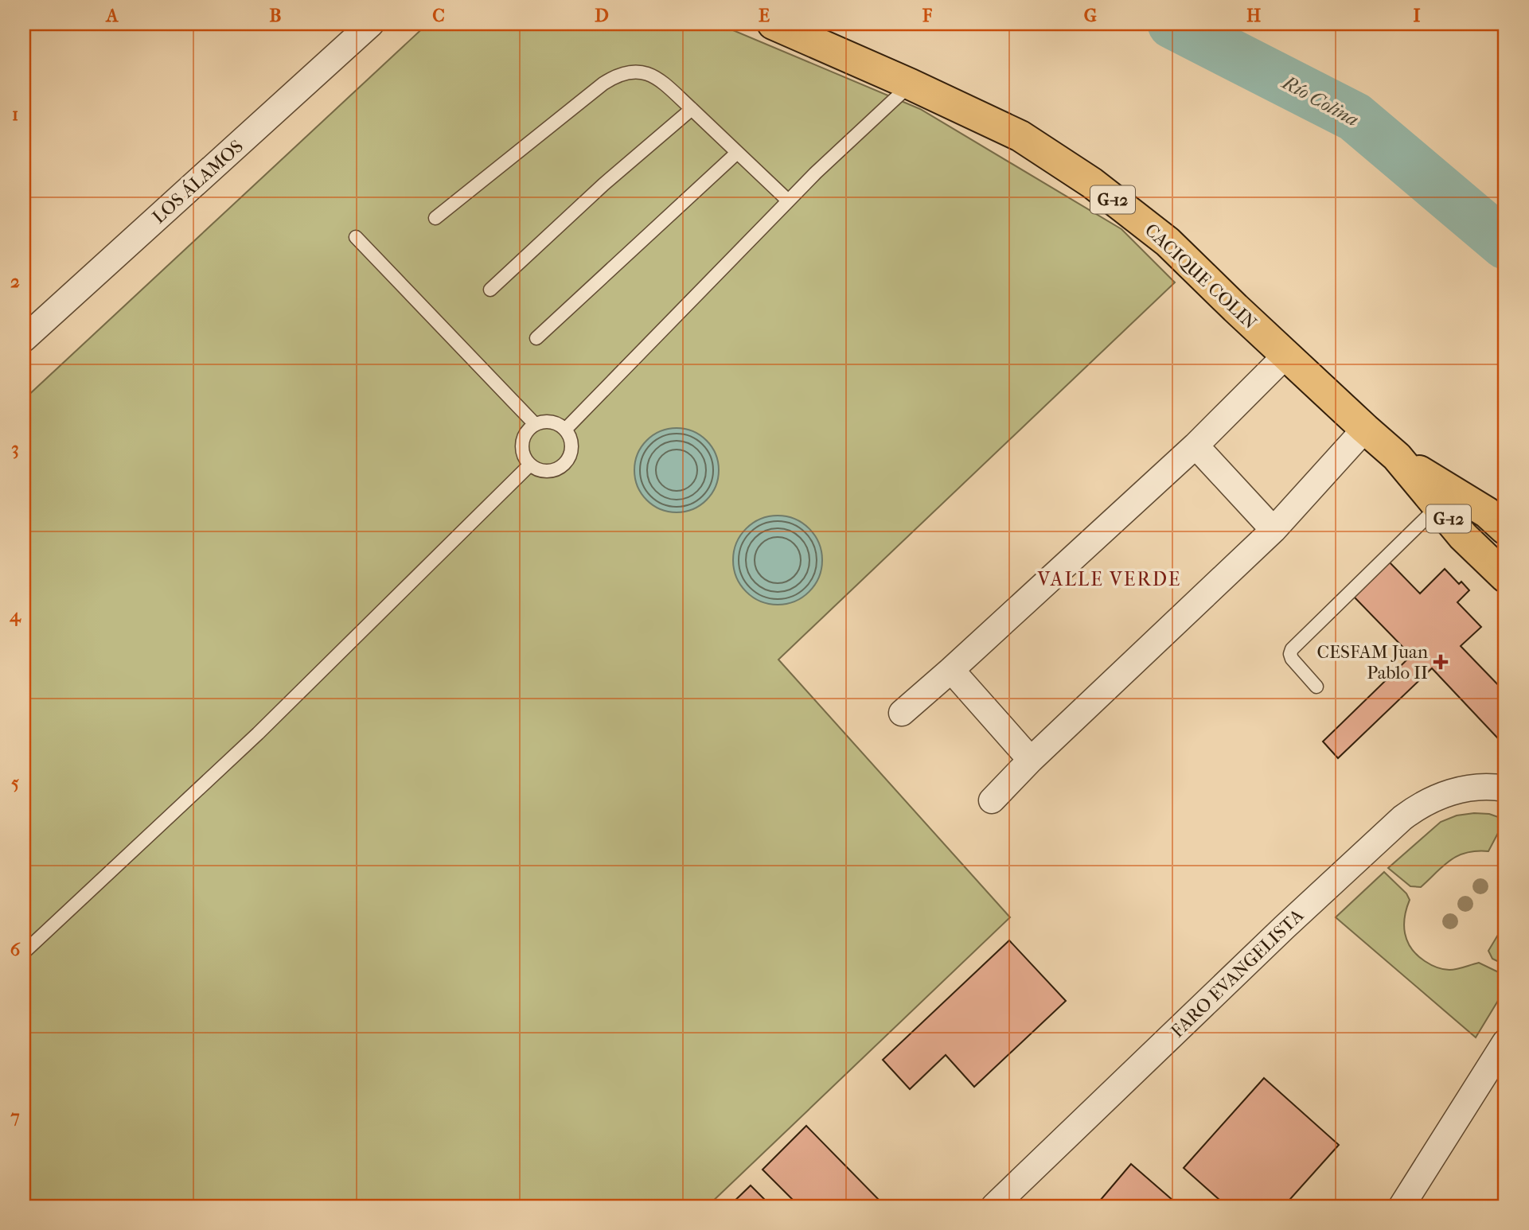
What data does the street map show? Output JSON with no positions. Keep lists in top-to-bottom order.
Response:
{
  "streets": {
    "main road": ["G-12", "CACIQUE COLIN"],
    "street": ["LOS ÁLAMOS", "FARO EVANGELISTA"]
  },
  "crossings": [
    ["G-12", "CACIQUE COLIN"]
  ],
  "districts": ["VALLE VERDE"],
  "water": ["Río Colina"],
  "places": {
    "health": ["CESFAM Juan Pablo II"]
  },
  "grid": {
    "columns": [
      "A",
      "B",
      "C",
      "D",
      "E",
      "F",
      "G",
      "H",
      "I"
    ],
    "rows": [
      "1",
      "2",
      "3",
      "4",
      "5",
      "6",
      "7"
    ]
  }
}
